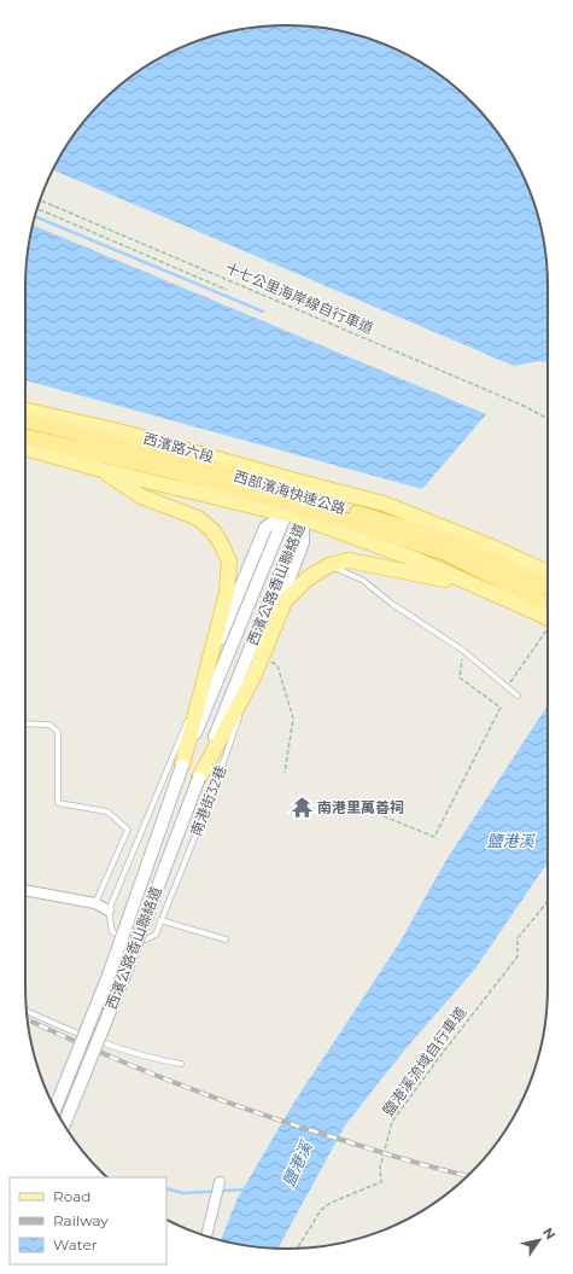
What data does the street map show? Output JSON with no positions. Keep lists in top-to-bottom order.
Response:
{
  "streets": {
    "highway": ["西部濱海快速公路"],
    "main road": ["西濱路六段"],
    "street": ["西濱公路香山聯絡道"],
    "lane": ["南港街32巷"],
    "path": ["十七公里海岸線自行車道", "鹽港溪流域自行車道"]
  },
  "crossings": [
    ["西濱路六段", "西部濱海快速公路"],
    ["西濱路六段", "西濱公路香山聯絡道"],
    ["西部濱海快速公路", "西濱公路香山聯絡道"]
  ],
  "water": ["鹽港溪"],
  "places": {
    "temple": ["南港里萬善祠"]
  },
  "legend": ["Road", "Railway", "Water"],
  "north": "top right"
}
